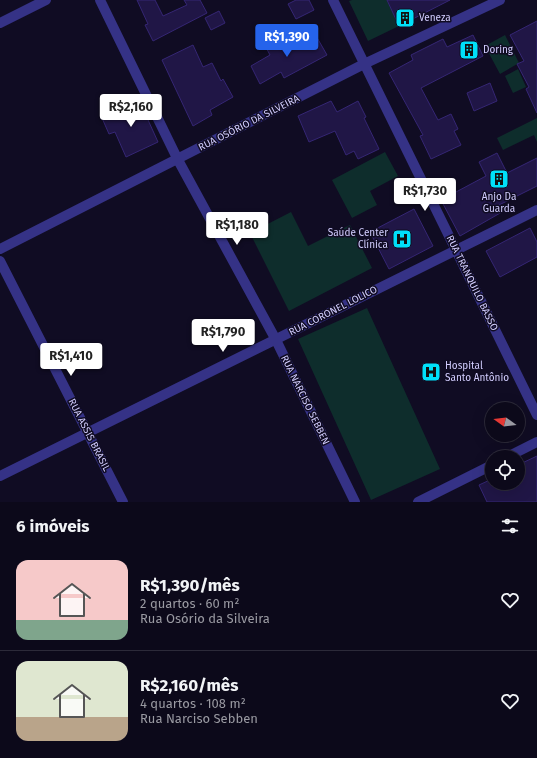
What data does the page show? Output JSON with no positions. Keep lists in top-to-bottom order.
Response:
{
  "streets": {
    "street": [
      "RUA OSÓRIO DA SILVEIRA",
      "RUA TRANQUILO BASSO",
      "RUA CORONEL LOLICO",
      "RUA NARCISO SEBBEN",
      "RUA ASSIS BRASIL"
    ]
  },
  "crossings": [
    ["RUA OSÓRIO DA SILVEIRA", "RUA TRANQUILO BASSO"],
    ["RUA OSÓRIO DA SILVEIRA", "RUA NARCISO SEBBEN"],
    ["RUA TRANQUILO BASSO", "RUA CORONEL LOLICO"],
    ["RUA CORONEL LOLICO", "RUA NARCISO SEBBEN"],
    ["RUA CORONEL LOLICO", "RUA ASSIS BRASIL"]
  ],
  "places": {
    "building": ["Veneza", "Doring", "Anjo Da Guarda"],
    "hospital": ["Saúde Center Clínica", "Hospital Santo Antônio"]
  },
  "north": "left",
  "page": {
    "price": [
      "R$1,390",
      "R$2,160",
      "R$1,730",
      "R$1,180",
      "R$1,790",
      "R$1,410"
    ],
    "heading": "6 imóveis",
    "list": [
      {
        "name": "R$1,390/mês",
        "note": "2 quartos · 60 m² · Rua Osório da Silveira"
      },
      {
        "name": "R$2,160/mês",
        "note": "4 quartos · 108 m² · Rua Narciso Sebben"
      }
    ]
  }
}
